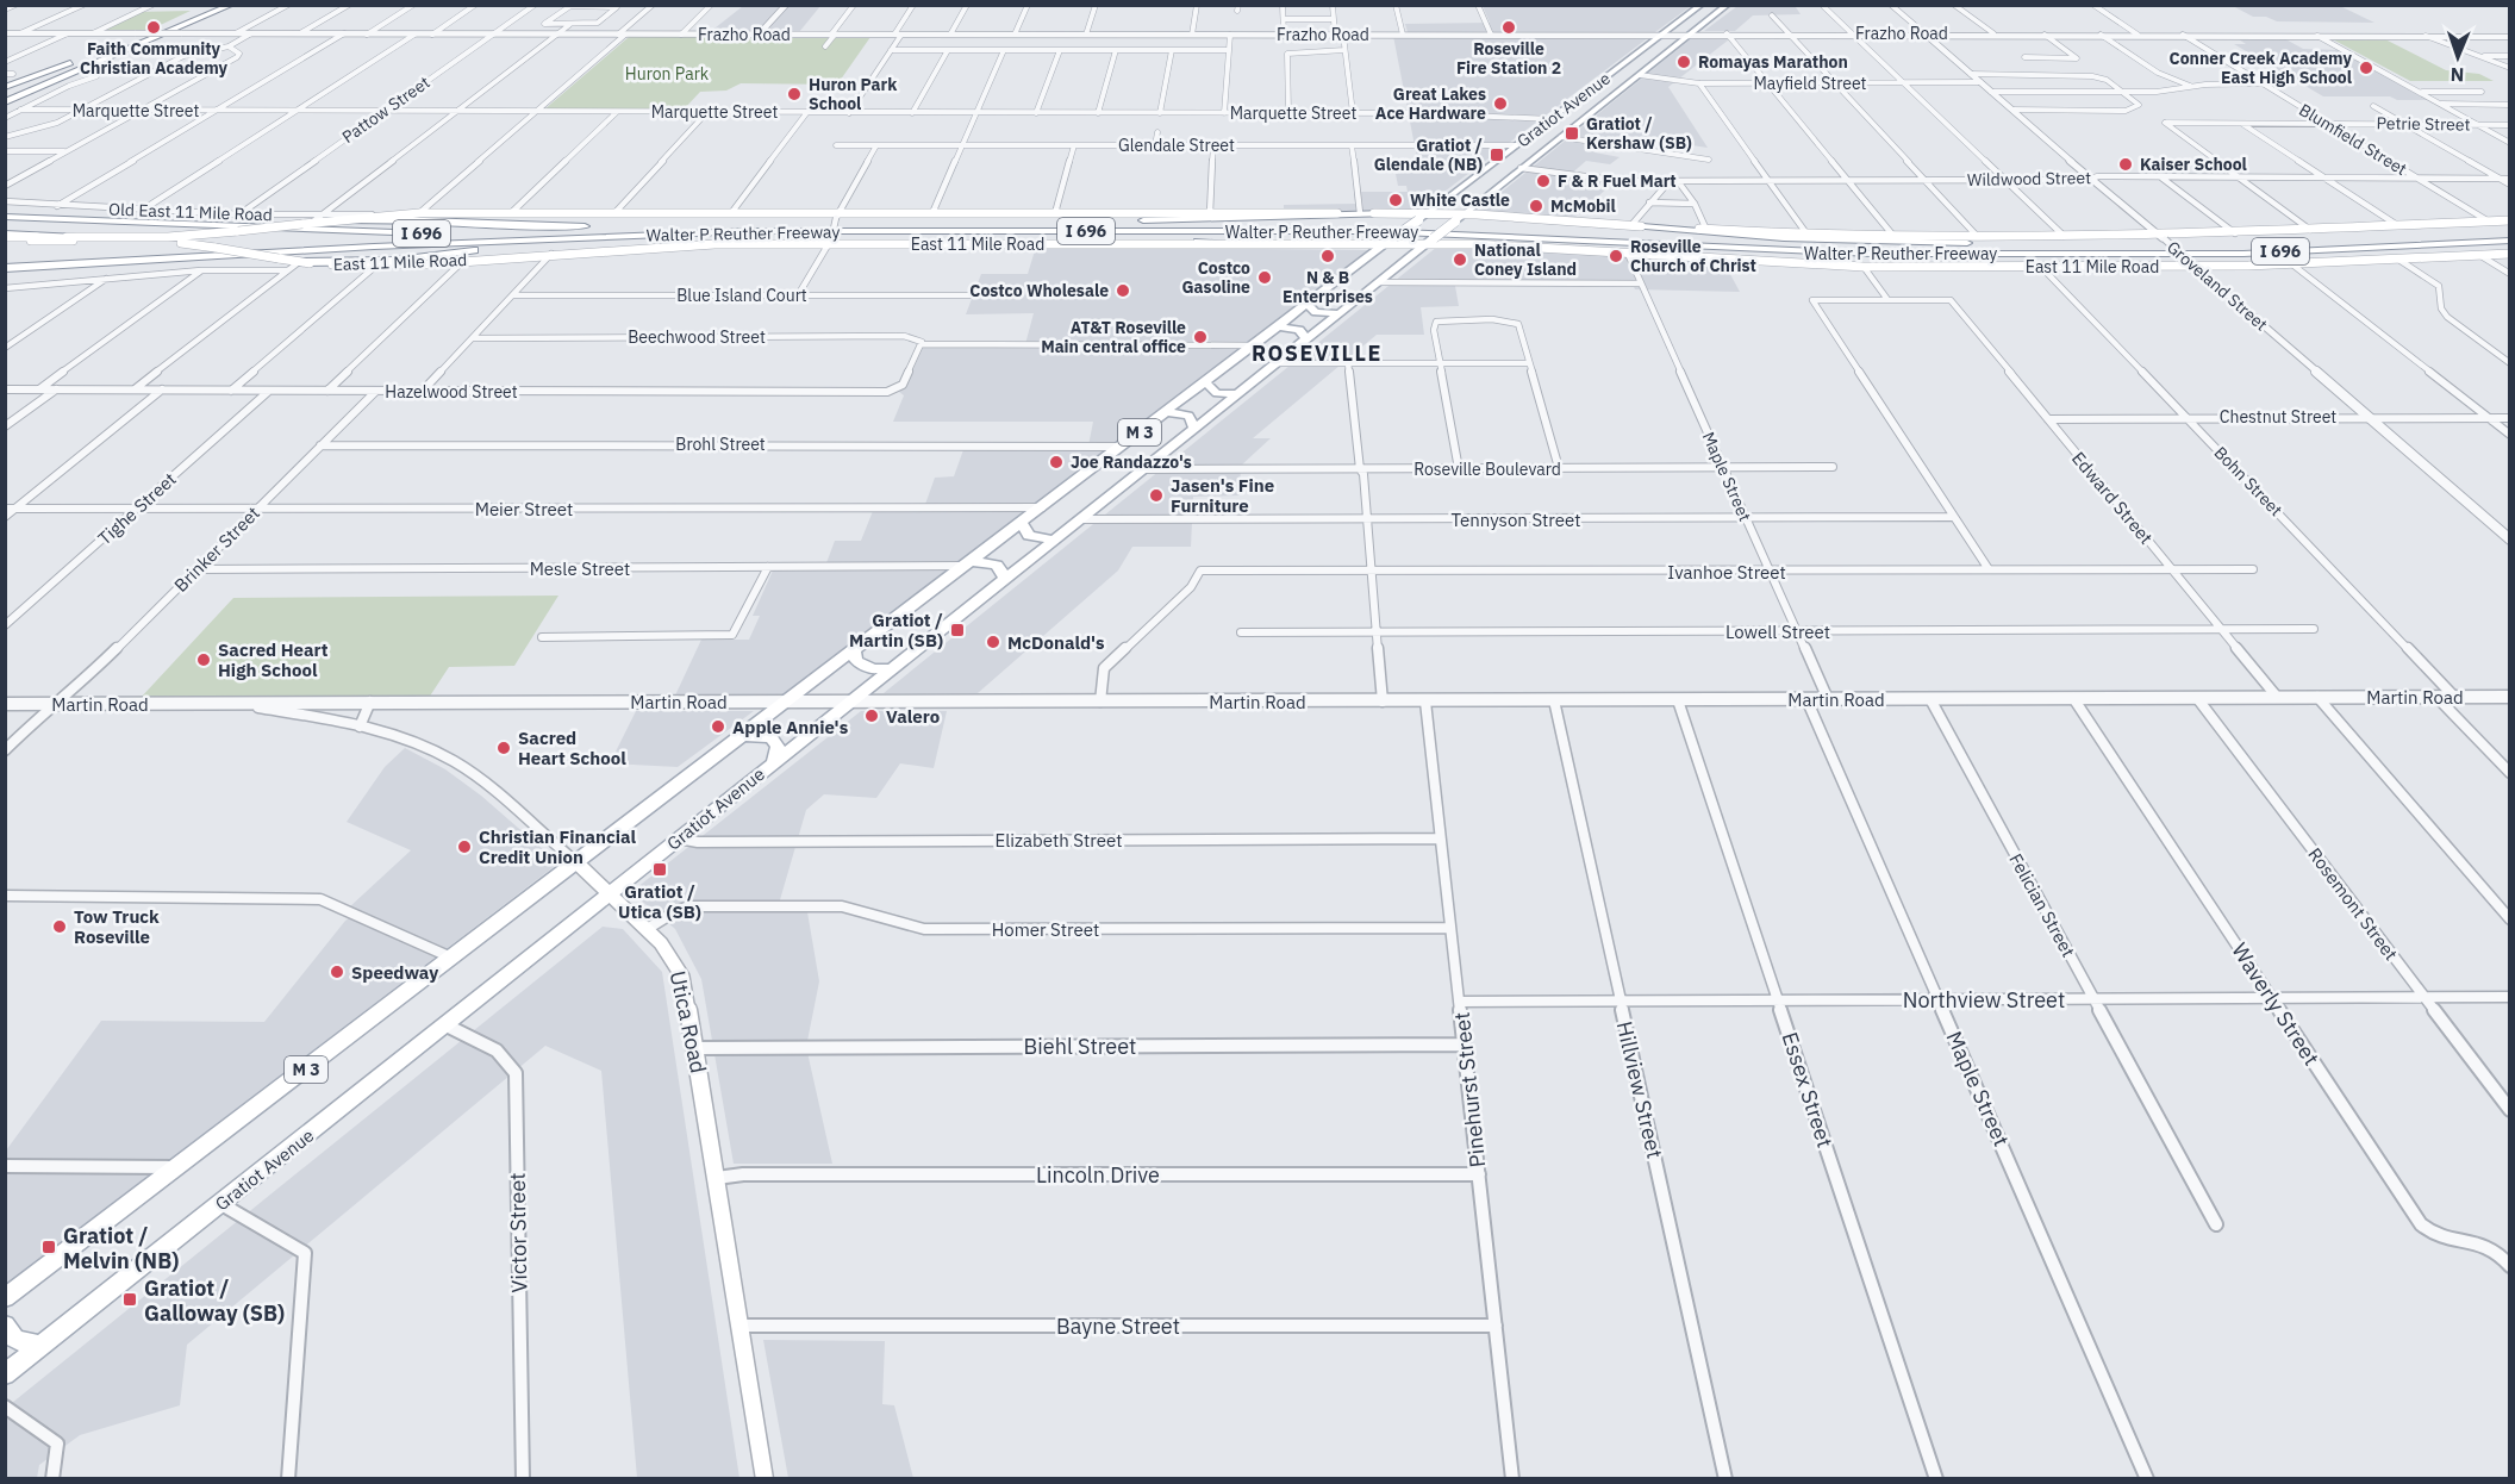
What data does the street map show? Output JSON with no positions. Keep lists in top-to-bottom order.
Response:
{
  "streets": {
    "highway": ["I 696", "Walter P Reuther Freeway"],
    "main road": [
      "Gratiot Avenue",
      "East 11 Mile Road",
      "M 3",
      "Utica Road"
    ],
    "street": [
      "Frazho Road",
      "Mayfield Street",
      "Pattow Street",
      "Marquette Street",
      "Petrie Street",
      "Blumfield Street",
      "Glendale Street",
      "Wildwood Street",
      "Old East 11 Mile Road",
      "Groveland Street",
      "Blue Island Court",
      "Beechwood Street",
      "Hazelwood Street",
      "Chestnut Street",
      "Brohl Street",
      "Roseville Boulevard",
      "Maple Street",
      "Bohn Street",
      "Edward Street",
      "Tighe Street",
      "Meier Street",
      "Tennyson Street",
      "Brinker Street",
      "Mesle Street",
      "Ivanhoe Street",
      "Lowell Street",
      "Martin Road",
      "Elizabeth Street",
      "Rosemont Street",
      "Felician Street",
      "Homer Street",
      "Northview Street",
      "Waverly Street",
      "Biehl Street",
      "Pinehurst Street",
      "Hillview Street",
      "Essex Street",
      "Lincoln Drive",
      "Victor Street",
      "Bayne Street"
    ]
  },
  "crossings": [
    ["Frazho Road", "Pattow Street"],
    ["Frazho Road", "Gratiot Avenue"],
    ["Frazho Road", "Blumfield Street"],
    ["Frazho Road", "Groveland Street"],
    ["Mayfield Street", "Gratiot Avenue"],
    ["Mayfield Street", "Groveland Street"],
    ["Pattow Street", "Marquette Street"],
    ["Pattow Street", "Old East 11 Mile Road"],
    ["Gratiot Avenue", "Marquette Street"],
    ["Gratiot Avenue", "Glendale Street"],
    ["Gratiot Avenue", "East 11 Mile Road"],
    ["Gratiot Avenue", "M 3"],
    ["Gratiot Avenue", "Roseville Boulevard"],
    ["Gratiot Avenue", "Tennyson Street"],
    ["Gratiot Avenue", "Martin Road"],
    ["Gratiot Avenue", "Elizabeth Street"],
    ["Gratiot Avenue", "Utica Road"],
    ["Gratiot Avenue", "Victor Street"],
    ["Petrie Street", "Blumfield Street"],
    ["Petrie Street", "Wildwood Street"],
    ["Blumfield Street", "Wildwood Street"],
    ["Blumfield Street", "East 11 Mile Road"],
    ["Wildwood Street", "Groveland Street"],
    ["Old East 11 Mile Road", "East 11 Mile Road"],
    ["East 11 Mile Road", "Groveland Street"],
    ["East 11 Mile Road", "M 3"],
    ["East 11 Mile Road", "Maple Street"],
    ["East 11 Mile Road", "Bohn Street"],
    ["Groveland Street", "Chestnut Street"],
    ["Beechwood Street", "Hazelwood Street"],
    ["Beechwood Street", "M 3"],
    ["Hazelwood Street", "Tighe Street"],
    ["Hazelwood Street", "Brinker Street"],
    ["Chestnut Street", "Bohn Street"],
    ["Chestnut Street", "Edward Street"],
    ["M 3", "Brohl Street"],
    ["M 3", "Meier Street"],
    ["M 3", "Mesle Street"],
    ["M 3", "Martin Road"],
    ["M 3", "Utica Road"],
    ["Brohl Street", "Brinker Street"],
    ["Roseville Boulevard", "Maple Street"],
    ["Maple Street", "Tennyson Street"],
    ["Maple Street", "Ivanhoe Street"],
    ["Maple Street", "Lowell Street"],
    ["Maple Street", "Martin Road"],
    ["Maple Street", "Northview Street"],
    ["Bohn Street", "Martin Road"],
    ["Edward Street", "Ivanhoe Street"],
    ["Edward Street", "Lowell Street"],
    ["Edward Street", "Martin Road"],
    ["Tighe Street", "Meier Street"],
    ["Meier Street", "Brinker Street"],
    ["Brinker Street", "Mesle Street"],
    ["Brinker Street", "Martin Road"],
    ["Ivanhoe Street", "Martin Road"],
    ["Martin Road", "Rosemont Street"],
    ["Martin Road", "Felician Street"],
    ["Martin Road", "Waverly Street"],
    ["Martin Road", "Utica Road"],
    ["Martin Road", "Pinehurst Street"],
    ["Martin Road", "Hillview Street"],
    ["Martin Road", "Essex Street"],
    ["Elizabeth Street", "Pinehurst Street"],
    ["Rosemont Street", "Northview Street"],
    ["Felician Street", "Northview Street"],
    ["Homer Street", "Utica Road"],
    ["Homer Street", "Pinehurst Street"],
    ["Northview Street", "Waverly Street"],
    ["Northview Street", "Pinehurst Street"],
    ["Northview Street", "Hillview Street"],
    ["Northview Street", "Essex Street"],
    ["Utica Road", "Biehl Street"],
    ["Utica Road", "Lincoln Drive"],
    ["Utica Road", "Bayne Street"],
    ["Biehl Street", "Pinehurst Street"],
    ["Pinehurst Street", "Lincoln Drive"],
    ["Pinehurst Street", "Bayne Street"]
  ],
  "districts": ["ROSEVILLE"],
  "parks": ["Huron Park"],
  "places": {
    "other": [
      "Faith Community Christian Academy",
      "Roseville Fire Station 2",
      "Romayas Marathon",
      "Conner Creek Academy East High School",
      "Huron Park School",
      "Great Lakes Ace Hardware",
      "Kaiser School",
      "F & R Fuel Mart",
      "White Castle",
      "McMobil",
      "N & B Enterprises",
      "Roseville Church of Christ",
      "National Coney Island",
      "Costco Gasoline",
      "Costco Wholesale",
      "AT&T Roseville Main central office",
      "Joe Randazzo's",
      "Jasen's Fine Furniture",
      "McDonald's",
      "Sacred Heart High School",
      "Valero",
      "Apple Annie's",
      "Sacred Heart School",
      "Christian Financial Credit Union",
      "Tow Truck Roseville",
      "Speedway"
    ],
    "transit": [
      "Gratiot / Kershaw (SB)",
      "Gratiot / Glendale (NB)",
      "Gratiot / Martin (SB)",
      "Gratiot / Utica (SB)",
      "Gratiot / Melvin (NB)",
      "Gratiot / Galloway (SB)"
    ]
  },
  "north": "bottom"
}
